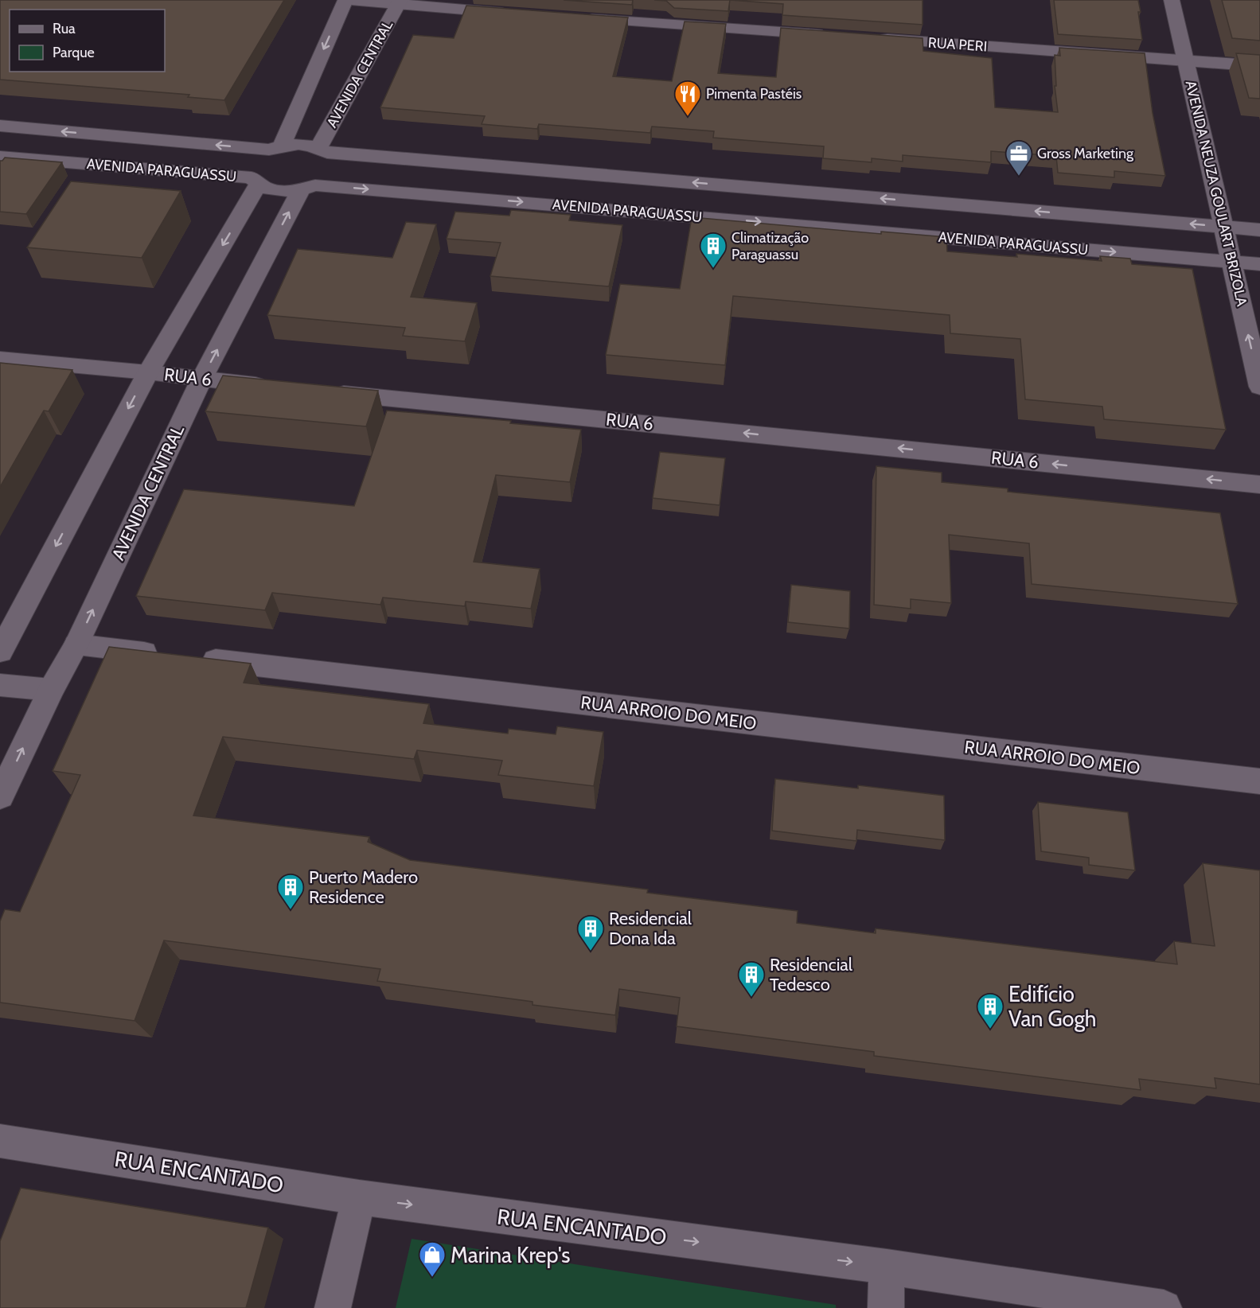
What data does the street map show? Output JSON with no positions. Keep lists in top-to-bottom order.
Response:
{
  "streets": {
    "main road": [
      "RUA PERI",
      "AVENIDA CENTRAL",
      "AVENIDA PARAGUASSU",
      "AVENIDA NEUZA GOULART BRIZOLA",
      "RUA 6",
      "RUA ARROIO DO MEIO",
      "RUA ENCANTADO"
    ]
  },
  "crossings": [
    ["RUA PERI", "AVENIDA NEUZA GOULART BRIZOLA"],
    ["AVENIDA CENTRAL", "AVENIDA PARAGUASSU"],
    ["AVENIDA CENTRAL", "RUA 6"],
    ["AVENIDA CENTRAL", "RUA ARROIO DO MEIO"],
    ["AVENIDA PARAGUASSU", "AVENIDA NEUZA GOULART BRIZOLA"]
  ],
  "one_way": ["RUA 6", "RUA ENCANTADO"],
  "places": {
    "restaurant": ["Pimenta Pastéis"],
    "office": ["Gross Marketing"],
    "building": [
      "Climatização Paraguassu",
      "Puerto Madero Residence",
      "Residencial Dona Ida",
      "Residencial Tedesco",
      "Edifício Van Gogh"
    ],
    "shop": ["Marina Krep's"]
  },
  "legend": ["Rua", "Parque"]
}
